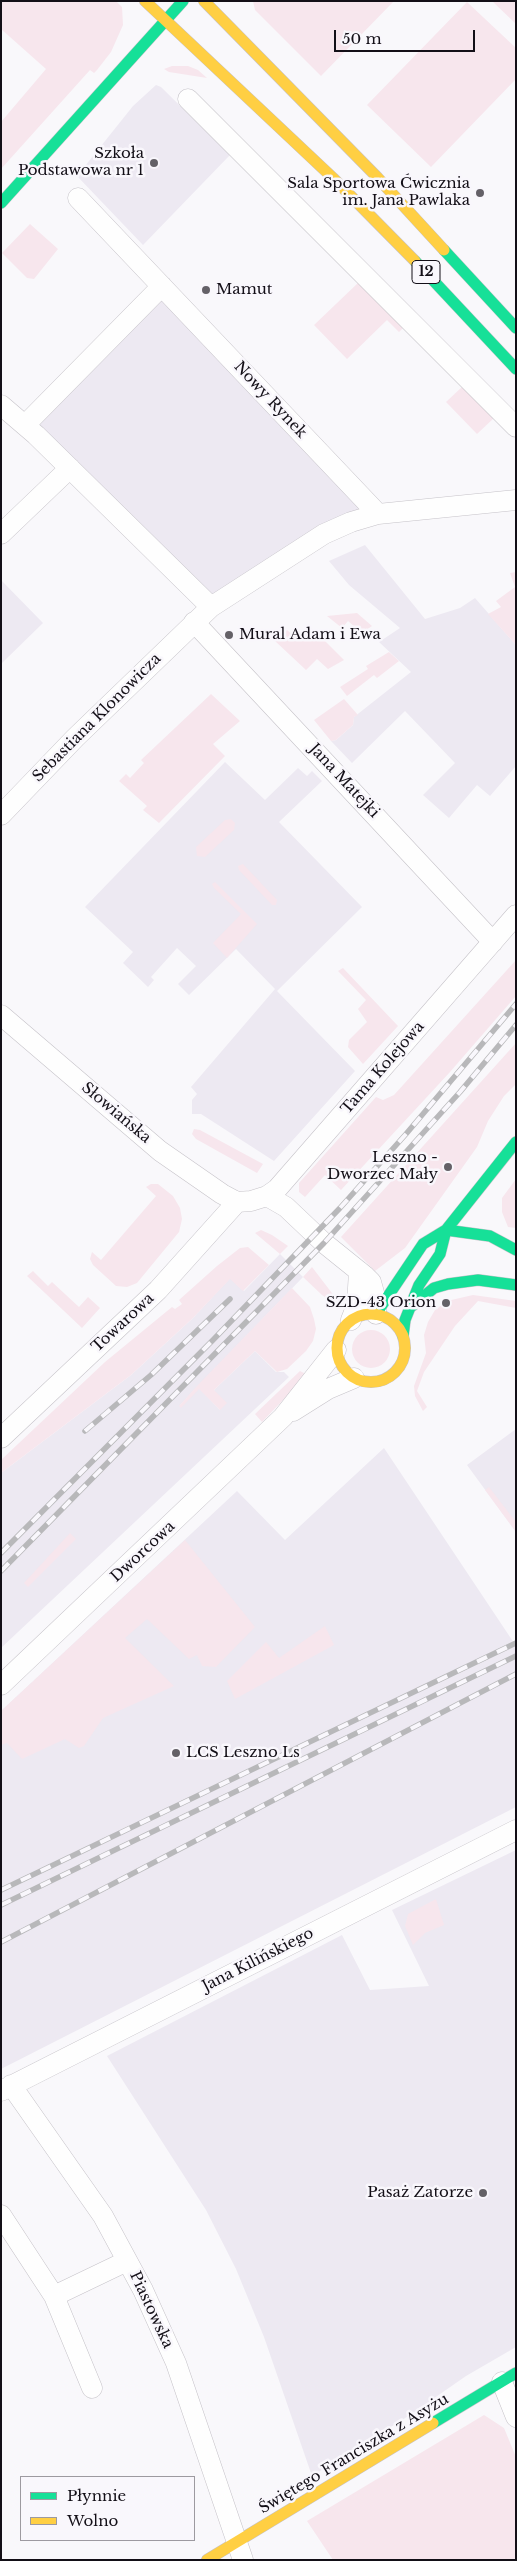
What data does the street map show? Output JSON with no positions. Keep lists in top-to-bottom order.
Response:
{
  "streets": {
    "street": [
      "12",
      "Nowy Rynek",
      "Sebastiana Klonowicza",
      "Jana Matejki",
      "Tama Kolejowa",
      "Słowiańska",
      "Towarowa",
      "Dworcowa",
      "Jana Kilińskiego",
      "Piastowska",
      "Świętego Franciszka z Asyżu"
    ]
  },
  "crossings": [
    ["Sebastiana Klonowicza", "Jana Matejki"],
    ["Jana Matejki", "Tama Kolejowa"],
    ["Tama Kolejowa", "Słowiańska"],
    ["Tama Kolejowa", "Towarowa"],
    ["Słowiańska", "Towarowa"],
    ["Jana Kilińskiego", "Piastowska"],
    ["Piastowska", "Świętego Franciszka z Asyżu"]
  ],
  "places": [
    "Szkoła Podstawowa nr 1",
    "Sala Sportowa Ćwicznia im. Jana Pawlaka",
    "Mamut",
    "Mural Adam i Ewa",
    "Leszno - Dworzec Mały",
    "SZD-43 Orion",
    "LCS Leszno Ls",
    "Pasaż Zatorze"
  ],
  "legend": ["Płynnie", "Wolno"],
  "scale_bar": "50 m"
}
